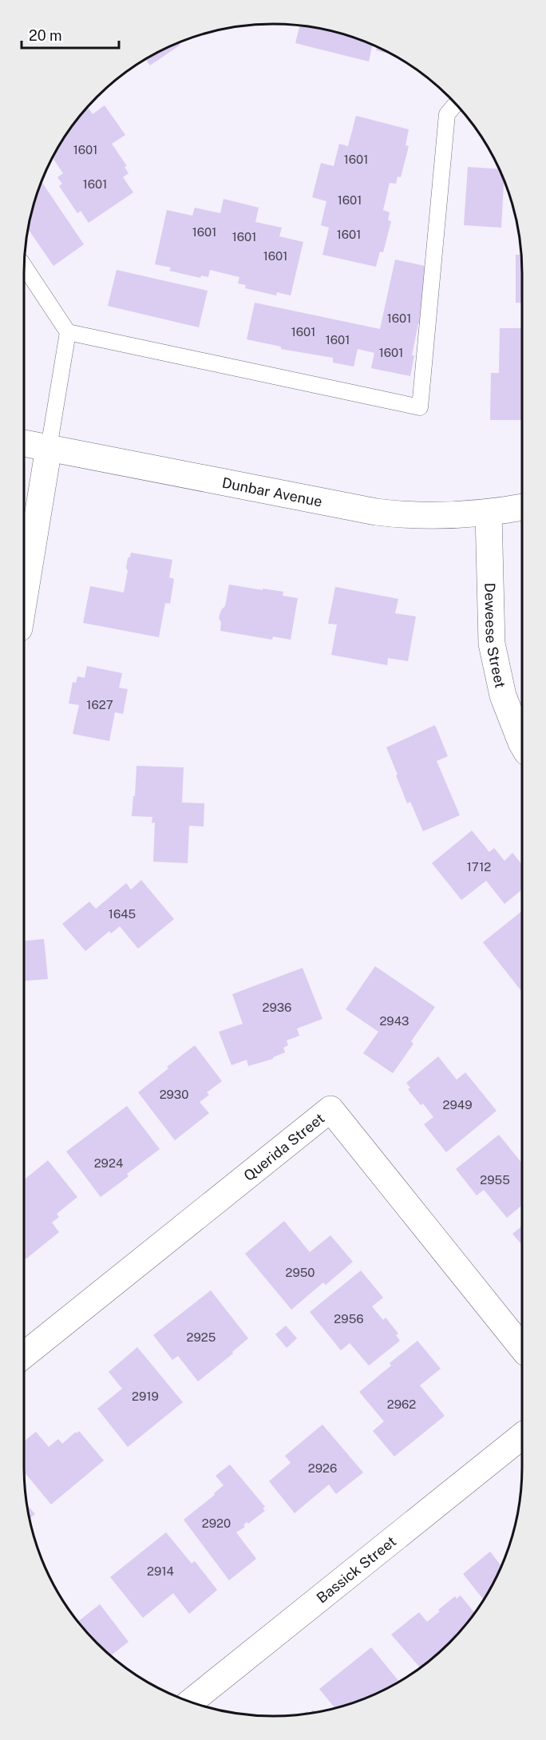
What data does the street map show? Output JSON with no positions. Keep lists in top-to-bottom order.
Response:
{
  "streets": {
    "street": [
      "Dunbar Avenue",
      "Deweese Street",
      "Querida Street",
      "Bassick Street"
    ]
  },
  "crossings": [
    ["Dunbar Avenue", "Deweese Street"]
  ],
  "house_numbers": [
    "1601",
    "1601",
    "1601",
    "1601",
    "1601",
    "1601",
    "1601",
    "1601",
    "1601",
    "1601",
    "1601",
    "1601",
    "1627",
    "1712",
    "1645",
    "2936",
    "2943",
    "2930",
    "2949",
    "2924",
    "2955",
    "2950",
    "2956",
    "2925",
    "2919",
    "2962",
    "2926",
    "2920",
    "2914"
  ],
  "scale_bar": "20 m"
}
